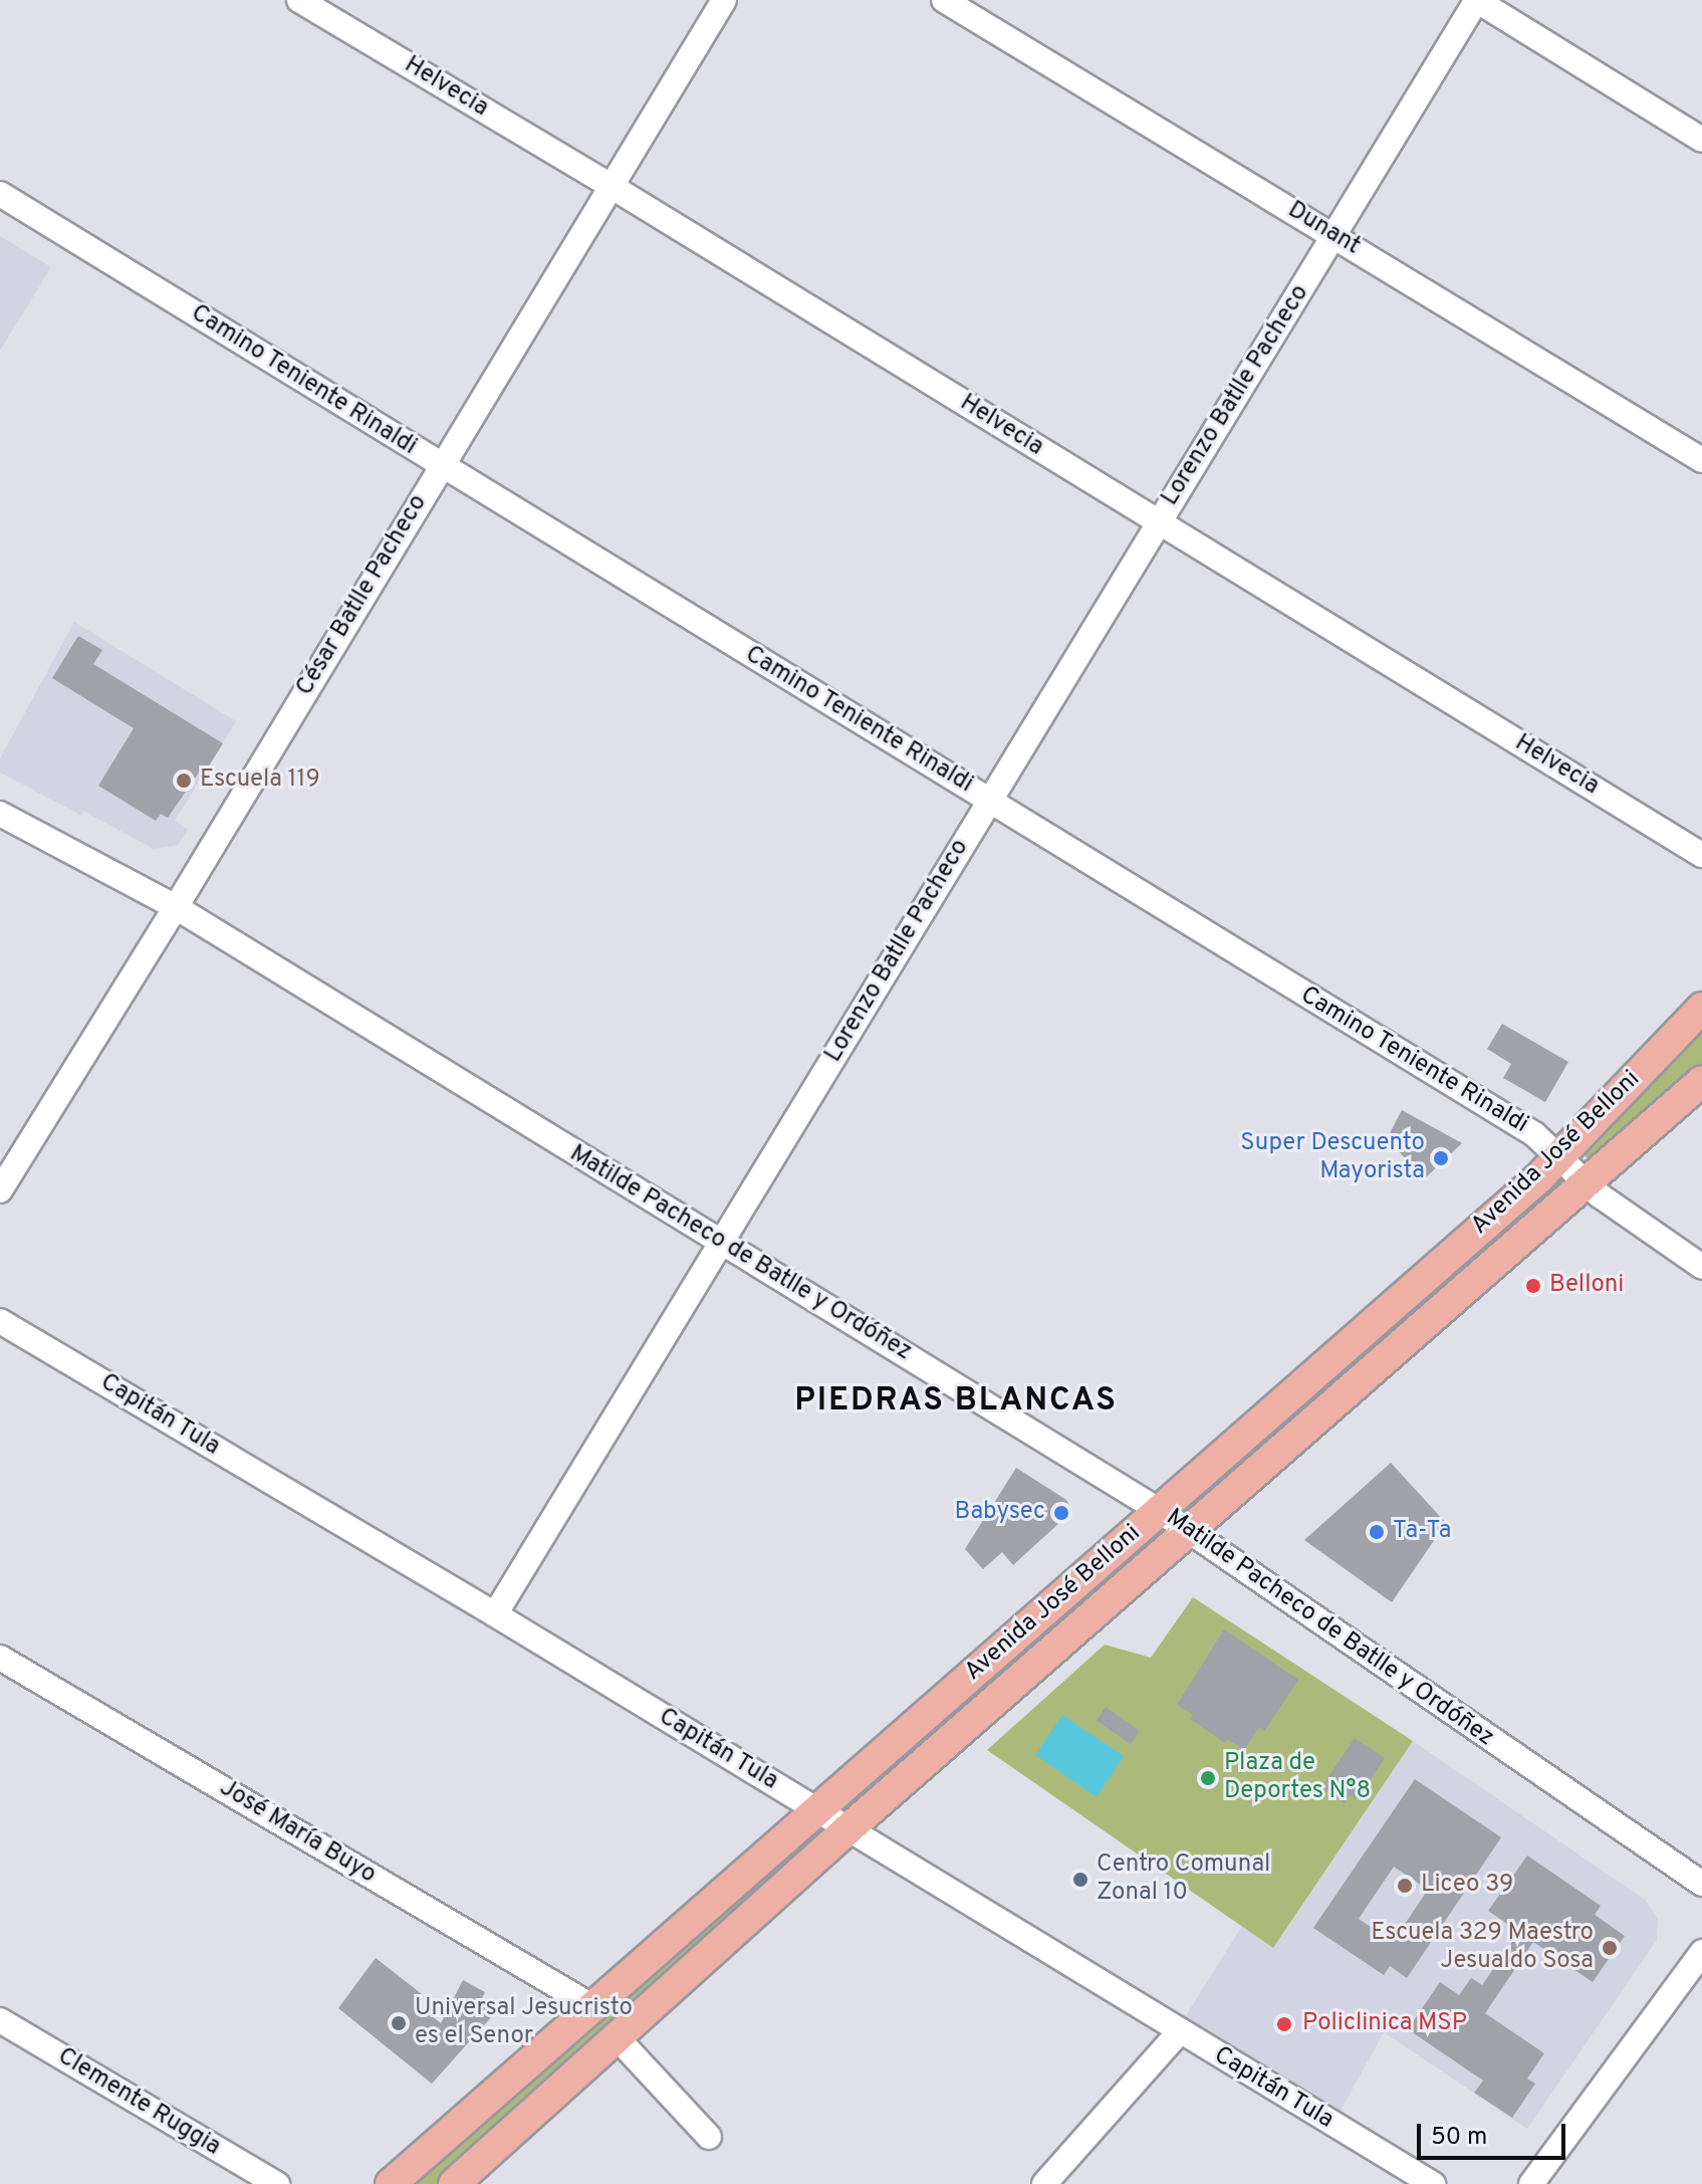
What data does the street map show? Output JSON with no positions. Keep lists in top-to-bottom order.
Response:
{
  "streets": {
    "main road": ["Avenida José Belloni"],
    "street": [
      "Helvecia",
      "Dunant",
      "Camino Teniente Rinaldi",
      "Lorenzo Batlle Pacheco",
      "César Batlle Pacheco",
      "Matilde Pacheco de Batlle y Ordóñez",
      "Capitán Tula",
      "José María Buyo",
      "Clemente Ruggia"
    ]
  },
  "crossings": [
    ["Helvecia", "Lorenzo Batlle Pacheco"],
    ["Helvecia", "César Batlle Pacheco"],
    ["Dunant", "Lorenzo Batlle Pacheco"],
    ["Camino Teniente Rinaldi", "Lorenzo Batlle Pacheco"],
    ["Camino Teniente Rinaldi", "César Batlle Pacheco"],
    ["Camino Teniente Rinaldi", "Avenida José Belloni"],
    ["Lorenzo Batlle Pacheco", "Matilde Pacheco de Batlle y Ordóñez"],
    ["Lorenzo Batlle Pacheco", "Capitán Tula"],
    ["César Batlle Pacheco", "Matilde Pacheco de Batlle y Ordóñez"],
    ["Avenida José Belloni", "Matilde Pacheco de Batlle y Ordóñez"],
    ["Avenida José Belloni", "Capitán Tula"],
    ["Avenida José Belloni", "José María Buyo"]
  ],
  "districts": ["PIEDRAS BLANCAS"],
  "places": [
    "Escuela 119",
    "Super Descuento Mayorista",
    "Belloni",
    "Babysec",
    "Ta-Ta",
    "Plaza de Deportes N°8",
    "Centro Comunal Zonal 10",
    "Liceo 39",
    "Escuela 329 Maestro Jesualdo Sosa",
    "Universal Jesucristo es el Senor",
    "Policlinica MSP"
  ],
  "scale_bar": "50 m"
}
